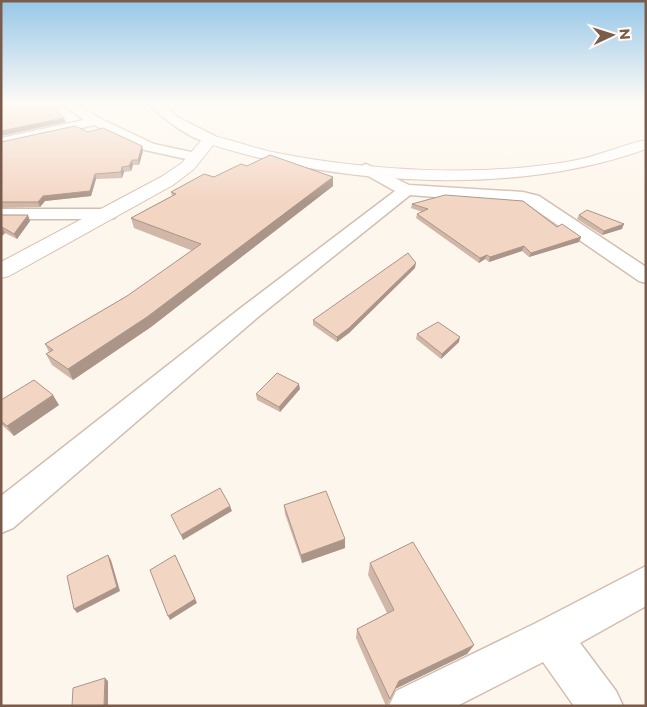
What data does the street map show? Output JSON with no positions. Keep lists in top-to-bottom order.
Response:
{
  "north": "right"
}
